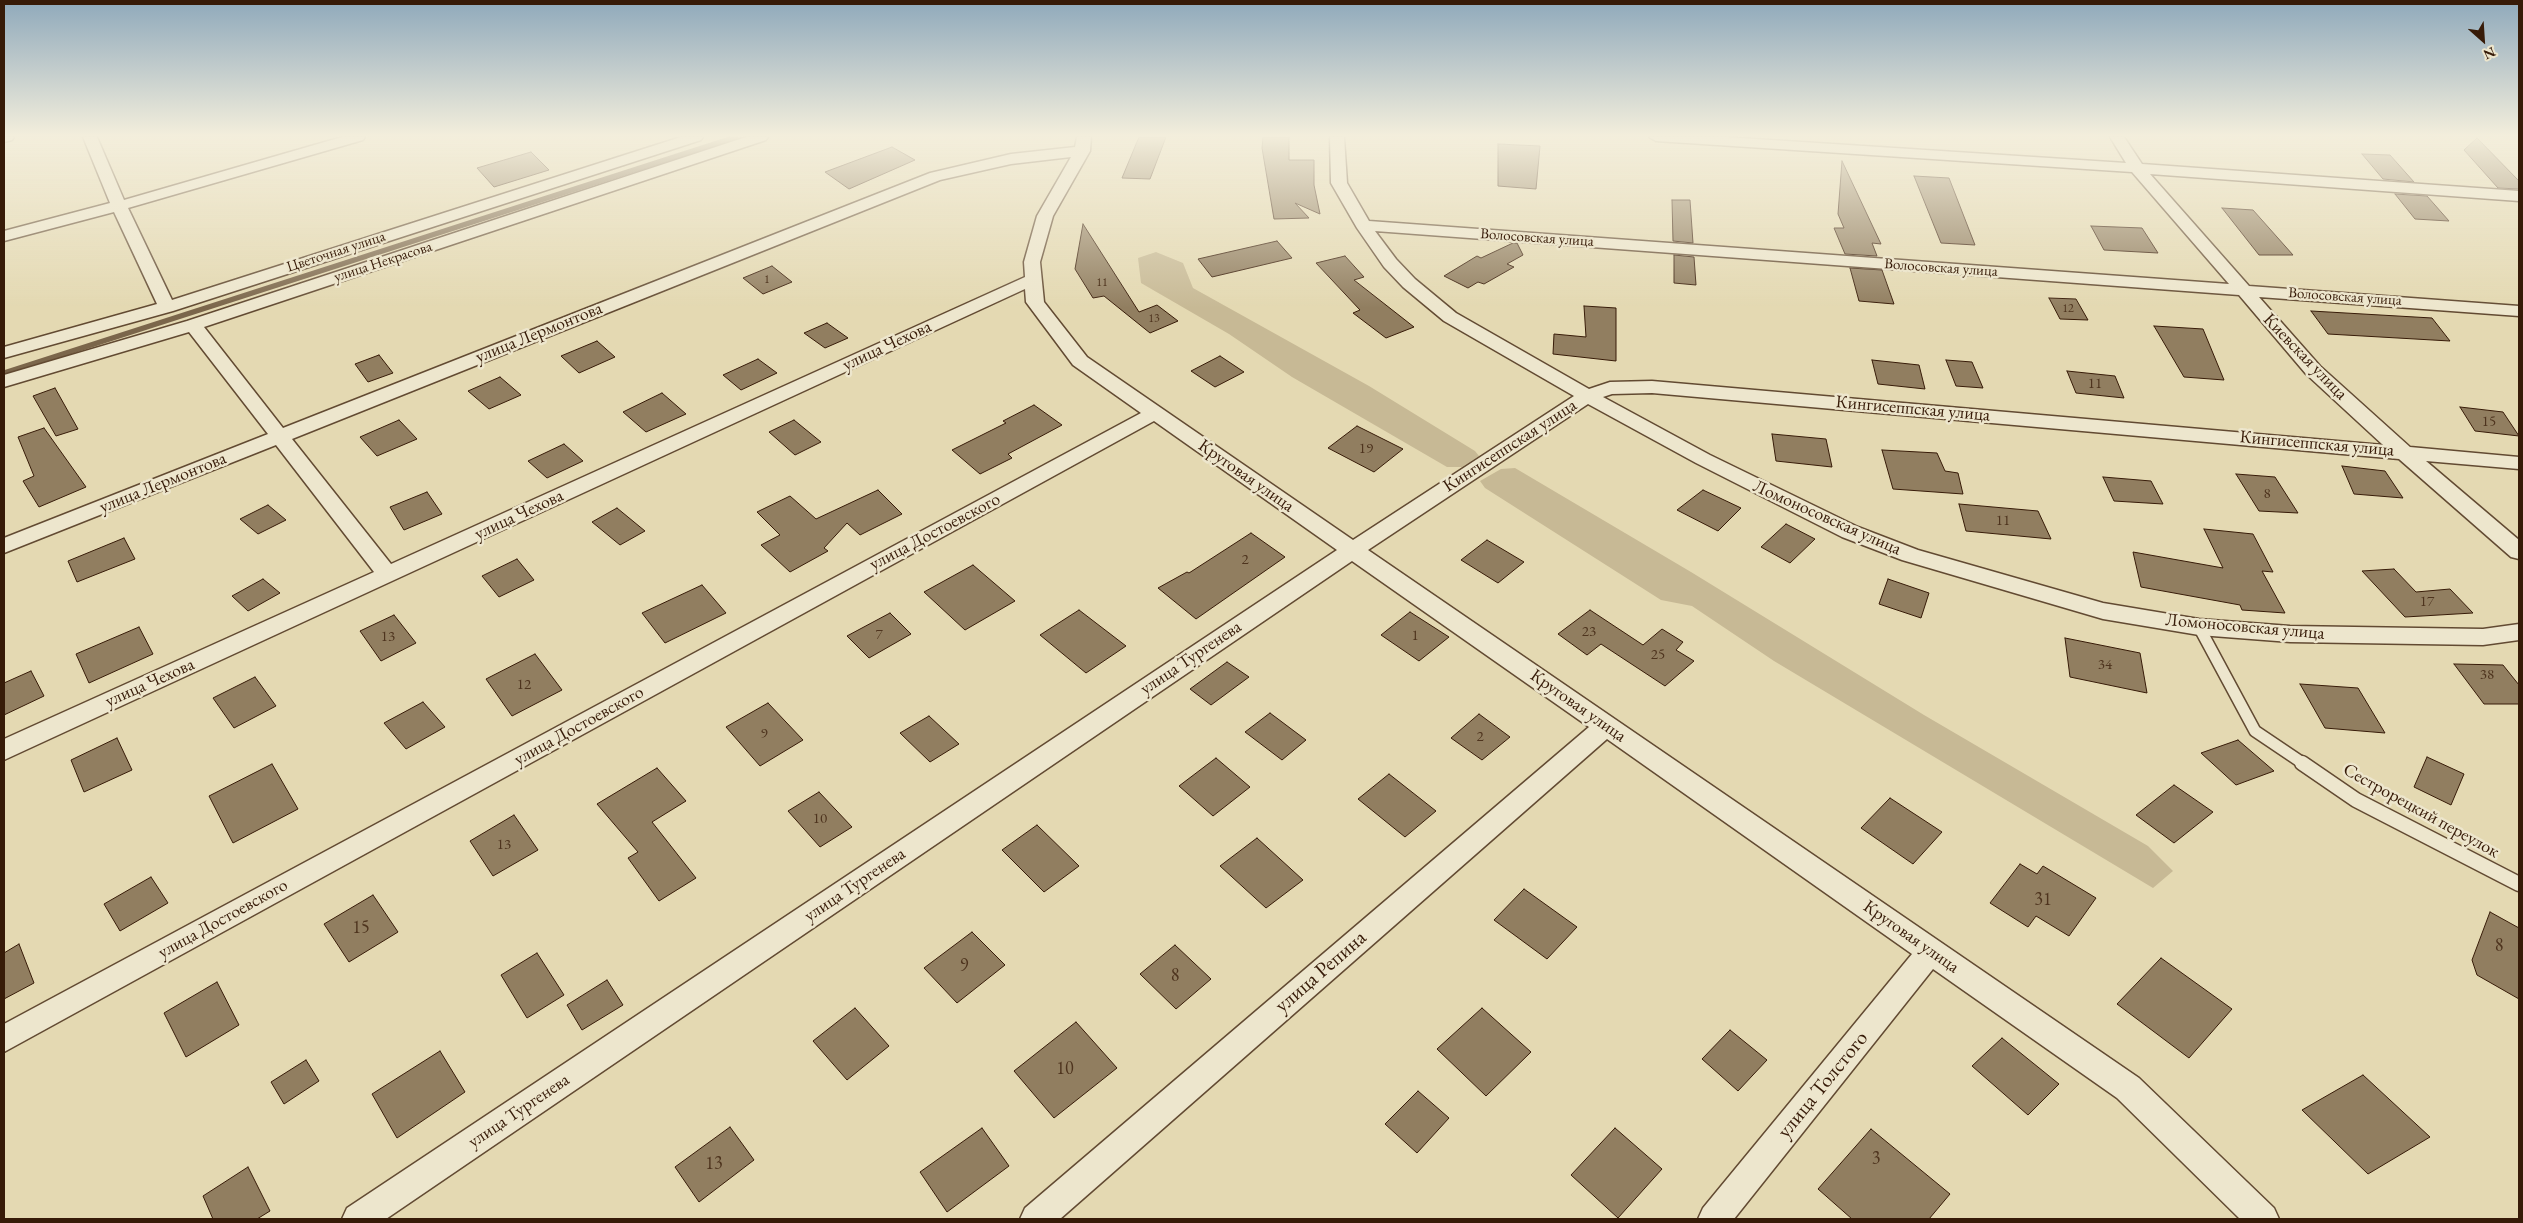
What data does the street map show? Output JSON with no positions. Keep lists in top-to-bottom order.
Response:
{
  "streets": {
    "street": [
      "Волосовская улица",
      "Цветочная улица",
      "улица Некрасова",
      "улица Лермонтова",
      "улица Чехова",
      "Киевская улица",
      "Кингисеппская улица",
      "Круговая улица",
      "Ломоносовская улица",
      "улица Достоевского",
      "улица Тургенева",
      "улица Репина",
      "улица Толстого"
    ],
    "lane": ["Сестрорецкий переулок"]
  },
  "crossings": [
    ["Волосовская улица", "Киевская улица"],
    ["Волосовская улица", "Ломоносовская улица"],
    ["улица Чехова", "Круговая улица"],
    ["Киевская улица", "Кингисеппская улица"],
    ["Кингисеппская улица", "Круговая улица"],
    ["Кингисеппская улица", "Ломоносовская улица"],
    ["Кингисеппская улица", "улица Тургенева"],
    ["Круговая улица", "улица Достоевского"],
    ["Круговая улица", "улица Тургенева"],
    ["Круговая улица", "улица Репина"],
    ["Круговая улица", "улица Толстого"],
    ["Ломоносовская улица", "Сестрорецкий переулок"]
  ],
  "house_numbers": [
    "1",
    "11",
    "12",
    "13",
    "11",
    "15",
    "19",
    "8",
    "11",
    "2",
    "17",
    "23",
    "7",
    "1",
    "13",
    "25",
    "34",
    "38",
    "12",
    "9",
    "2",
    "10",
    "13",
    "31",
    "15",
    "8",
    "9",
    "8",
    "10",
    "3",
    "13"
  ],
  "north": "bottom right"
}
